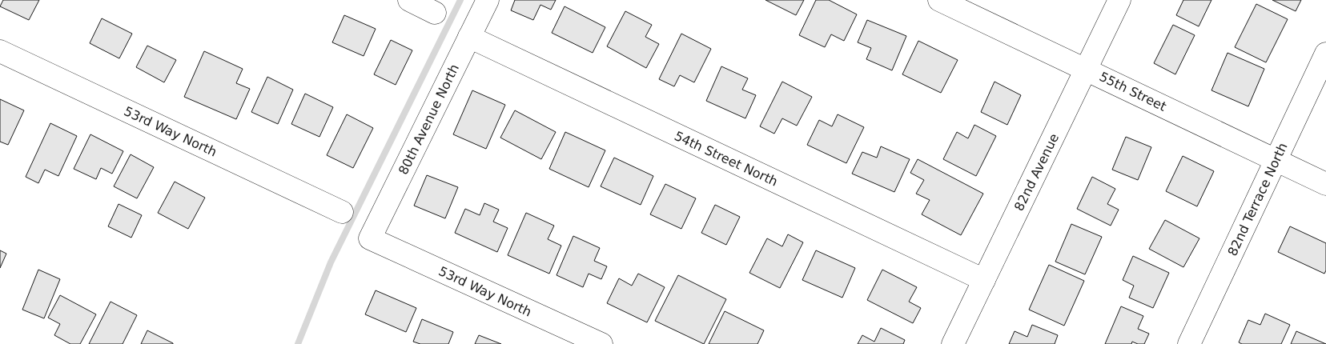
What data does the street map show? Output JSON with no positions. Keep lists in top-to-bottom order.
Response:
{
  "streets": {
    "street": [
      "55th Street",
      "80th Avenue North",
      "53rd Way North",
      "54th Street North",
      "82nd Avenue",
      "82nd Terrace North"
    ]
  },
  "crossings": [
    ["55th Street", "82nd Avenue"],
    ["55th Street", "82nd Terrace North"],
    ["80th Avenue North", "53rd Way North"],
    ["80th Avenue North", "54th Street North"],
    ["54th Street North", "82nd Avenue"]
  ]
}
